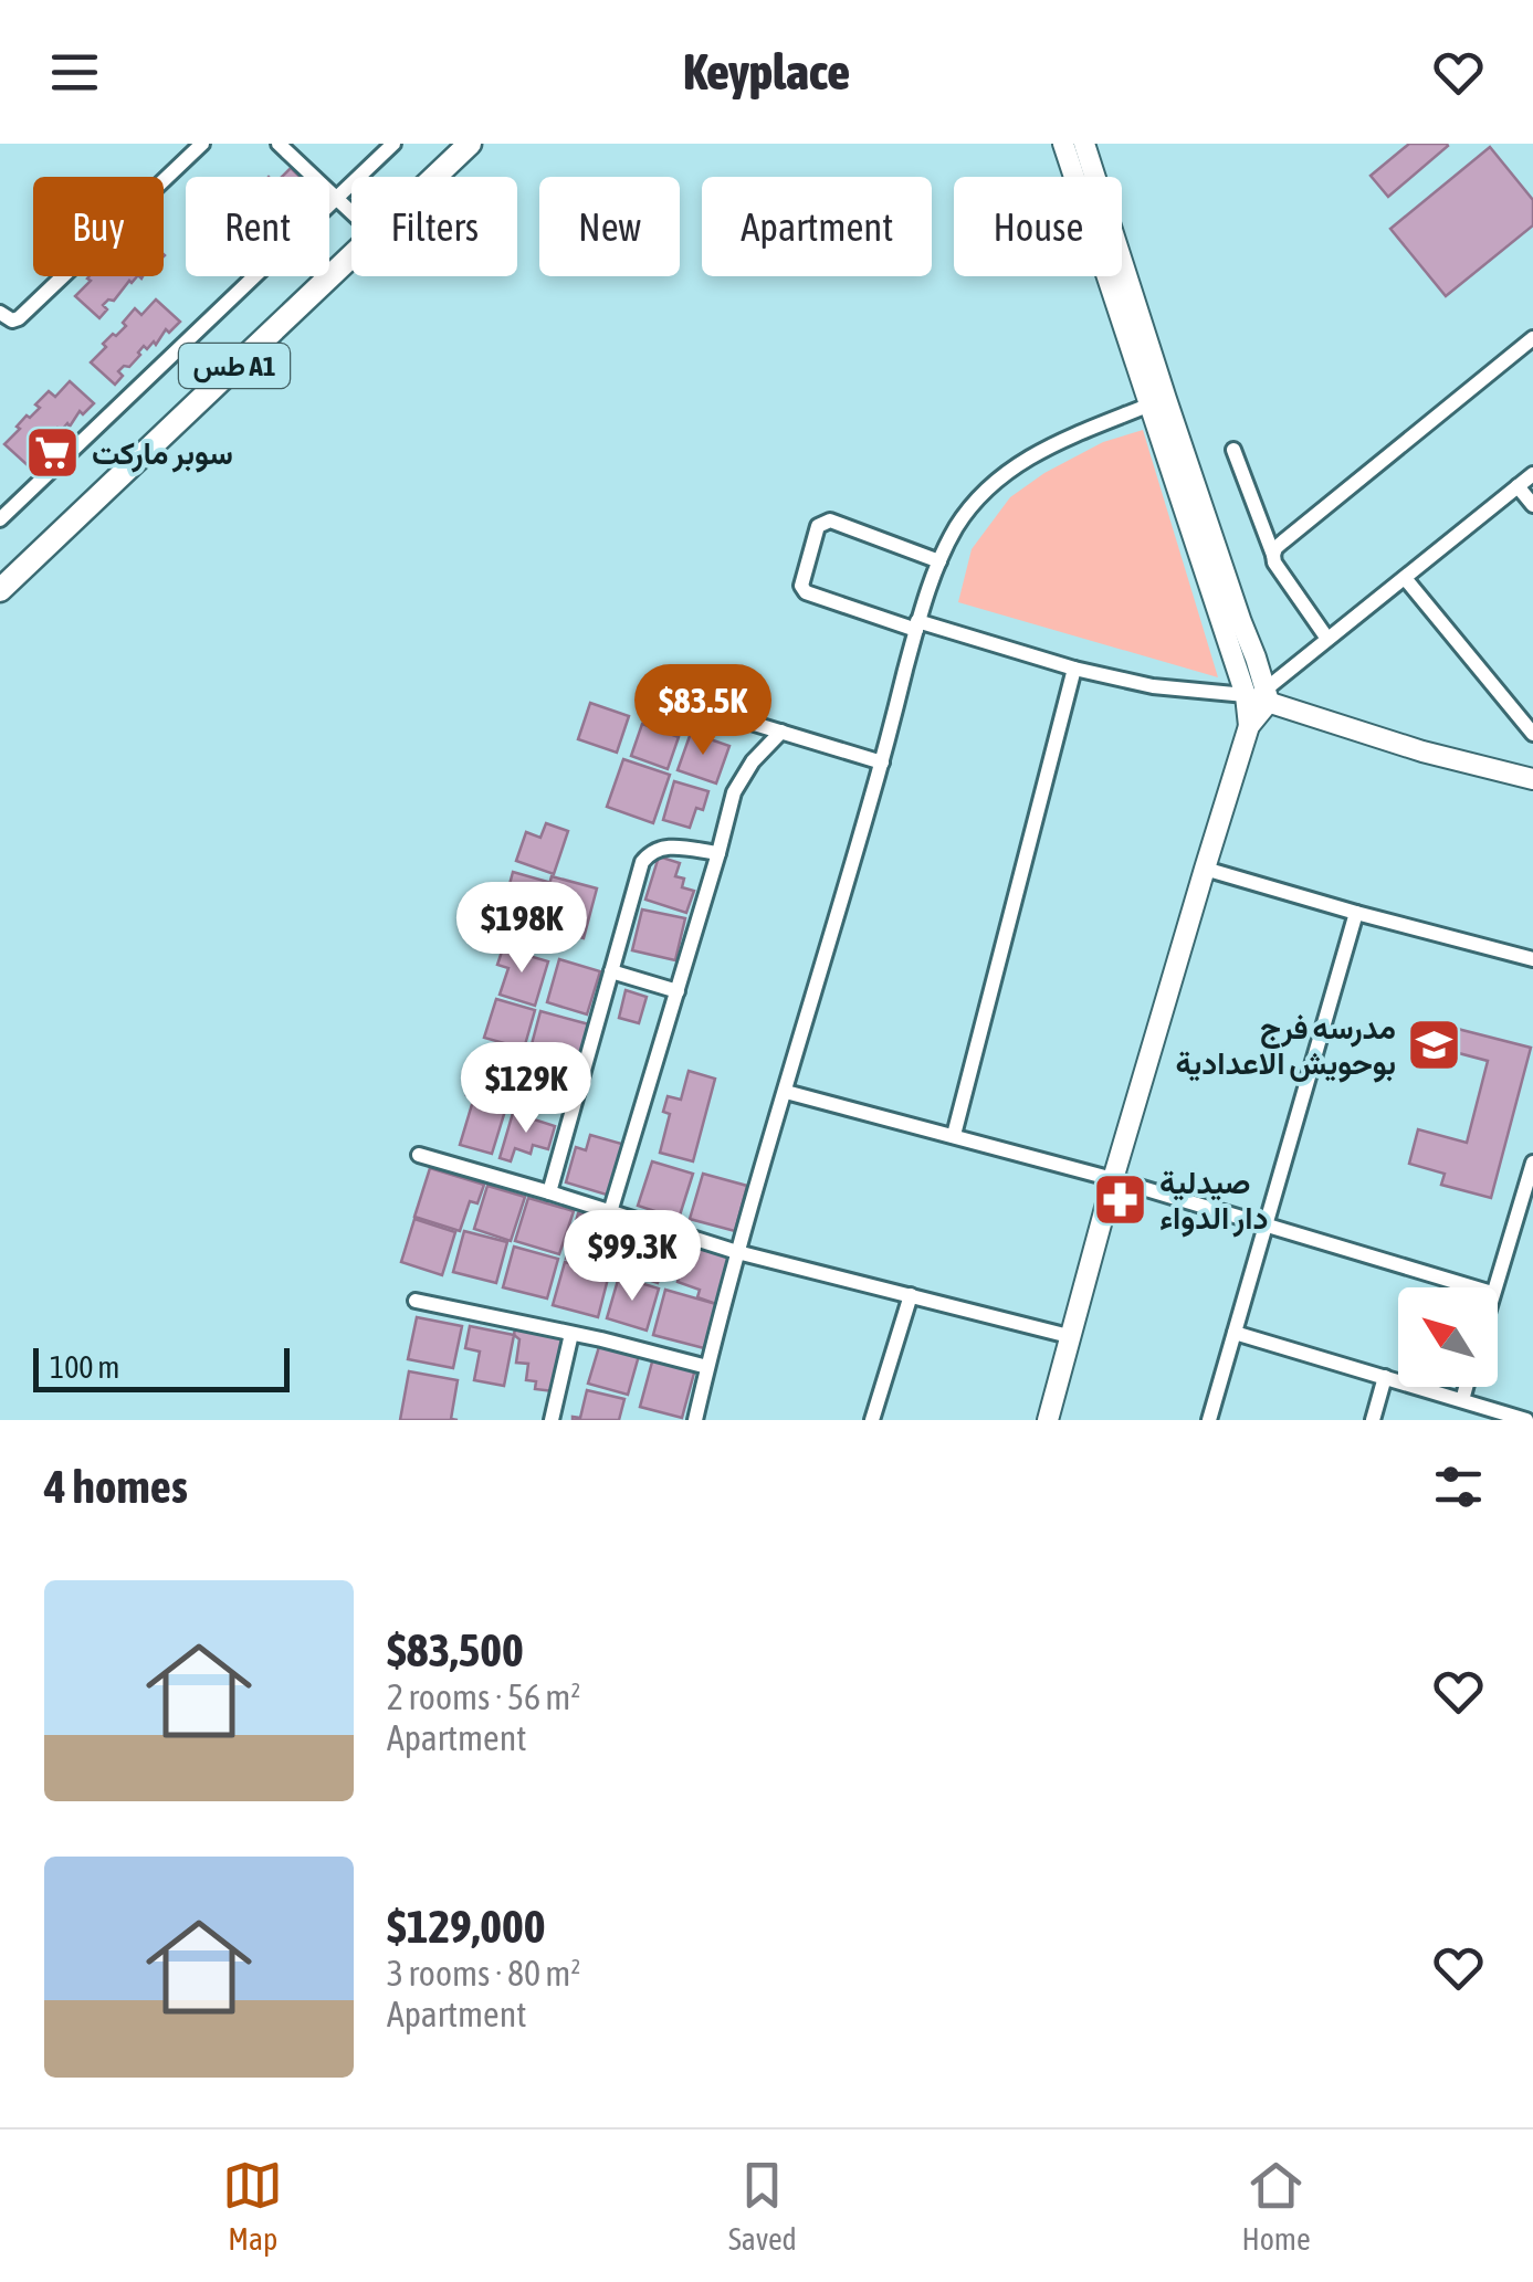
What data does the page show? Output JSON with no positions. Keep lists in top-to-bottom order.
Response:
{
  "streets": {
    "highway": ["طس A1"]
  },
  "places": {
    "supermarket": ["سوبر ماركت"],
    "school or university": ["مدرسه فرج بوحويش الاعدادية"],
    "pharmacy": ["صيدلية دار الدواء"]
  },
  "scale_bar": "100 m",
  "north": "top left",
  "page": {
    "header": "Keyplace",
    "chip": [
      "Buy",
      "Rent",
      "Filters",
      "New",
      "Apartment",
      "House"
    ],
    "price": [
      "$83.5K",
      "$198K",
      "$129K",
      "$99.3K"
    ],
    "scale": "100 m",
    "heading": "4 homes",
    "list": [
      {
        "name": "$83,500",
        "note": "2 rooms · 56 m² · Apartment"
      },
      {
        "name": "$129,000",
        "note": "3 rooms · 80 m² · Apartment"
      }
    ],
    "tabs": ["Map", "Saved", "Home"]
  }
}
